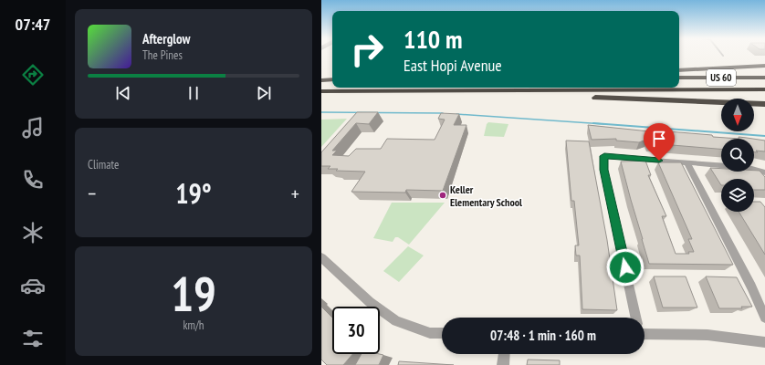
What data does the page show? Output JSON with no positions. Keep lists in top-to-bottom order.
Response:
{
  "streets": {
    "highway": ["US 60"]
  },
  "places": ["Keller Elementary School"],
  "north": "bottom",
  "page": {
    "tabs": "07:47",
    "turn": ["110 m", "East Hopi Avenue"],
    "song": ["Afterglow", "The Pines"],
    "tile": [
      "Climate",
      ["19", "km/h"]
    ],
    "heat": ["−", "19°", "+"],
    "limit": "30",
    "trip": "07:48 · 1 min · 160 m"
  }
}
